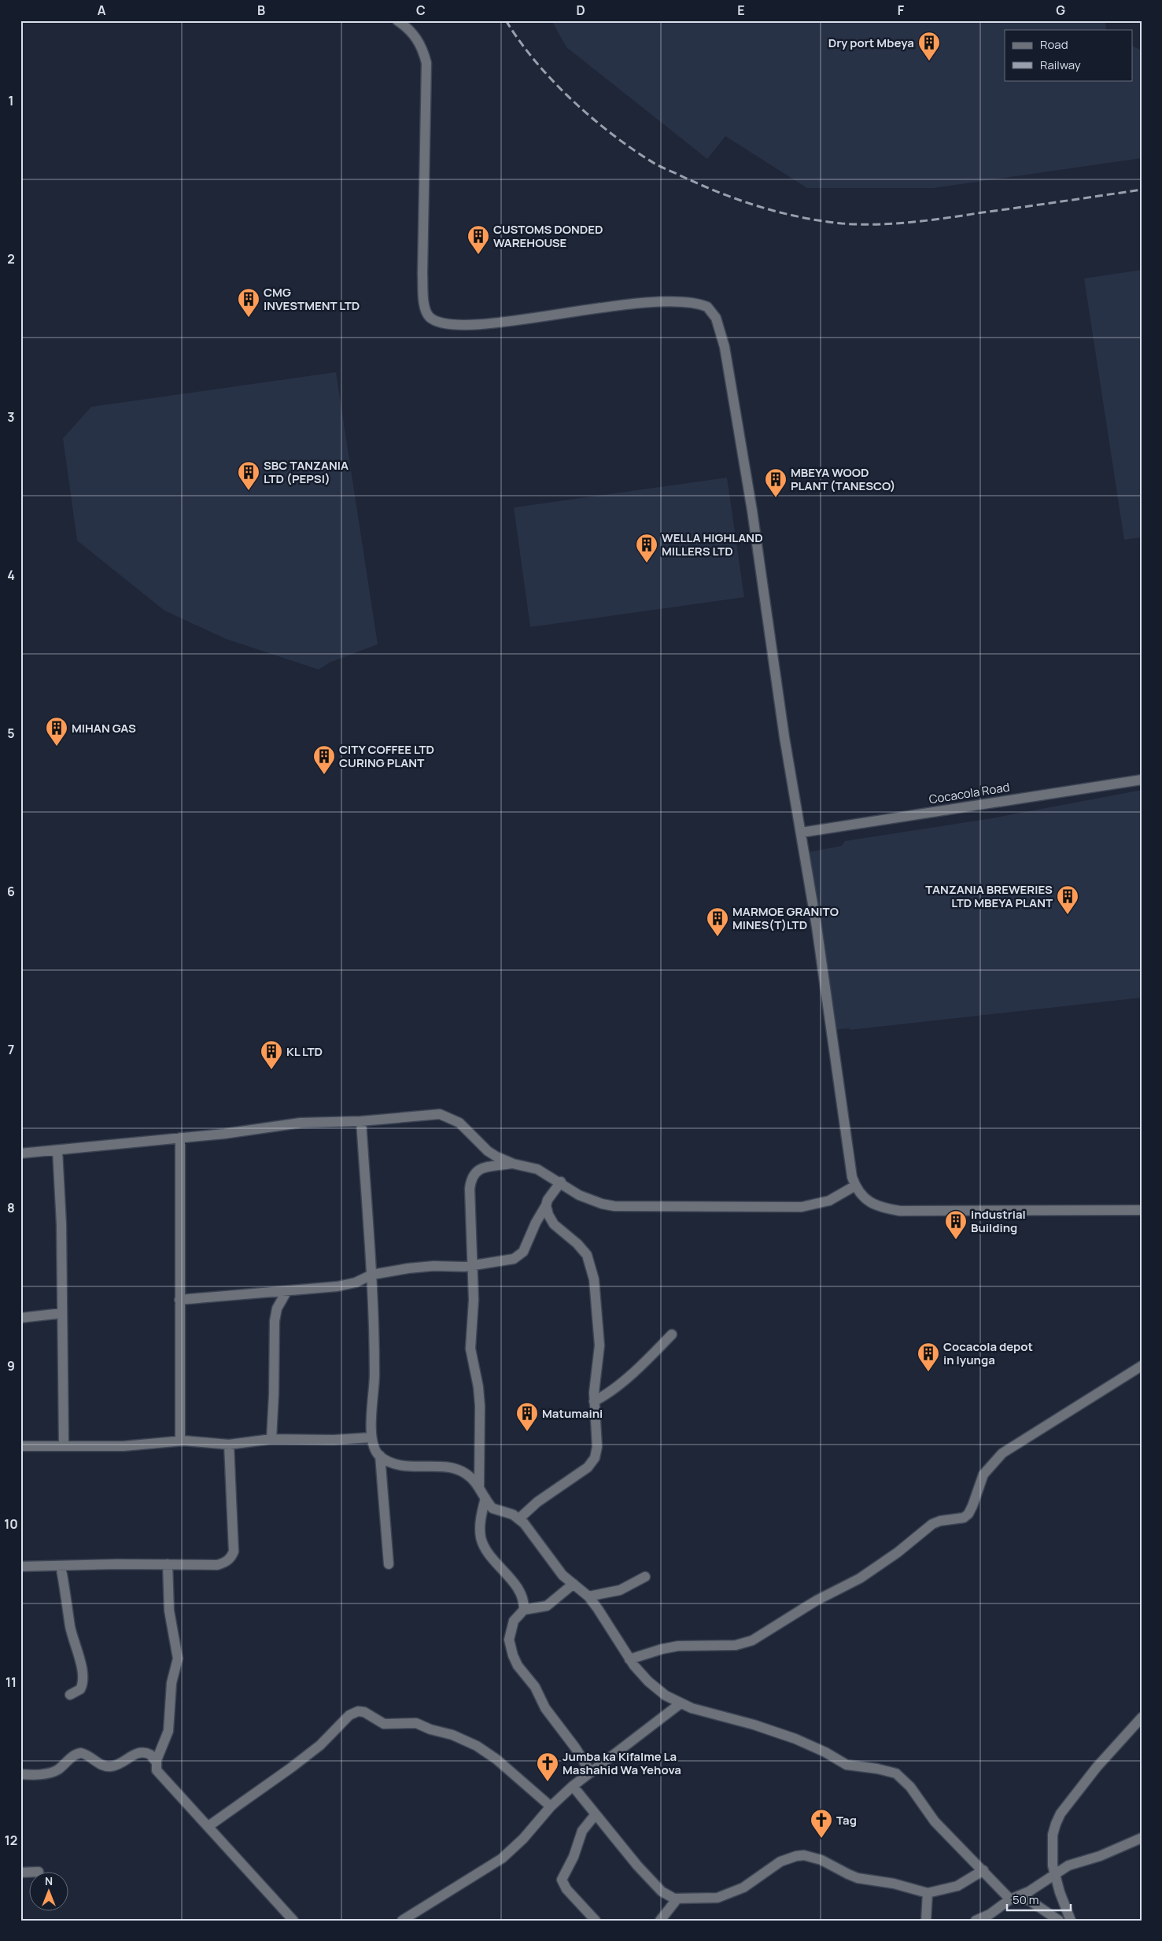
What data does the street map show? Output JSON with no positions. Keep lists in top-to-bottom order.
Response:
{
  "streets": {
    "street": ["Cocacola Road"]
  },
  "places": {
    "building": [
      "Dry port Mbeya",
      "CUSTOMS DONDED WAREHOUSE",
      "CMG INVESTMENT LTD",
      "SBC TANZANIA LTD (PEPSI)",
      "MBEYA WOOD PLANT (TANESCO)",
      "WELLA HIGHLAND MILLERS LTD",
      "MIHAN GAS",
      "CITY COFFEE LTD CURING PLANT",
      "TANZANIA BREWERIES LTD MBEYA PLANT",
      "MARMOE GRANITO MINES(T)LTD",
      "KL LTD",
      "industrial Building",
      "Cocacola depot in Iyunga",
      "Matumaini"
    ],
    "church": ["Jumba ka Kifalme La Mashahid Wa Yehova", "Tag"]
  },
  "legend": ["Road", "Railway"],
  "scale_bar": "50 m",
  "north": "top",
  "grid": {
    "columns": [
      "A",
      "B",
      "C",
      "D",
      "E",
      "F",
      "G"
    ],
    "rows": [
      "1",
      "2",
      "3",
      "4",
      "5",
      "6",
      "7",
      "8",
      "9",
      "10",
      "11",
      "12"
    ]
  }
}
